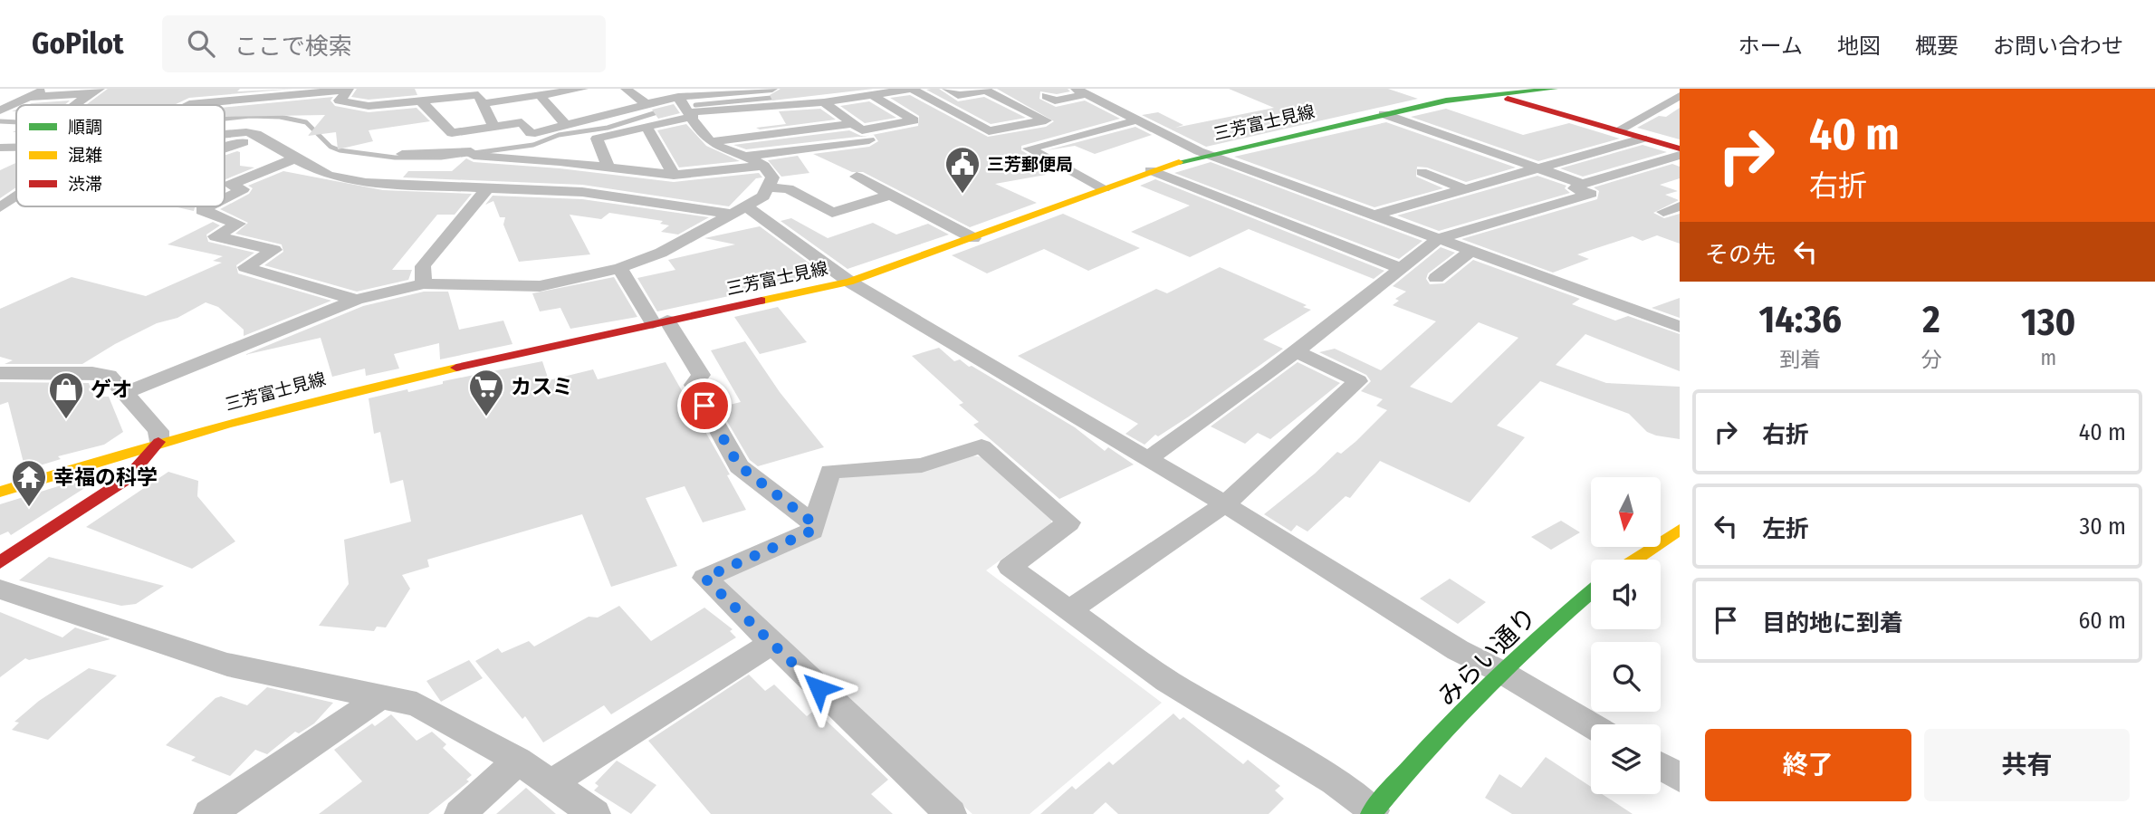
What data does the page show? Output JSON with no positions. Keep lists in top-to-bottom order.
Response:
{
  "streets": {
    "main road": ["三芳富士見線", "みらい通り"]
  },
  "places": {
    "public building": ["三芳郵便局"],
    "supermarket": ["カスミ"],
    "shop": ["ゲオ"],
    "temple": ["幸福の科学"]
  },
  "legend": ["順調", "混雑", "渋滞"],
  "north": "bottom",
  "page": {
    "header": "GoPilot",
    "search": "ここで検索",
    "nav": [
      "ホーム",
      "地図",
      "概要",
      "お問い合わせ"
    ],
    "turn": ["40 m", "右折"],
    "then": "その先",
    "eta": [
      "14:36",
      "到着",
      "2",
      "分",
      "130",
      "m"
    ],
    "list": [
      {
        "name": "右折",
        "value": "40 m"
      },
      {
        "name": "左折",
        "value": "30 m"
      },
      {
        "name": "目的地に到着",
        "value": "60 m"
      }
    ],
    "buttons": ["終了", "共有"]
  }
}
